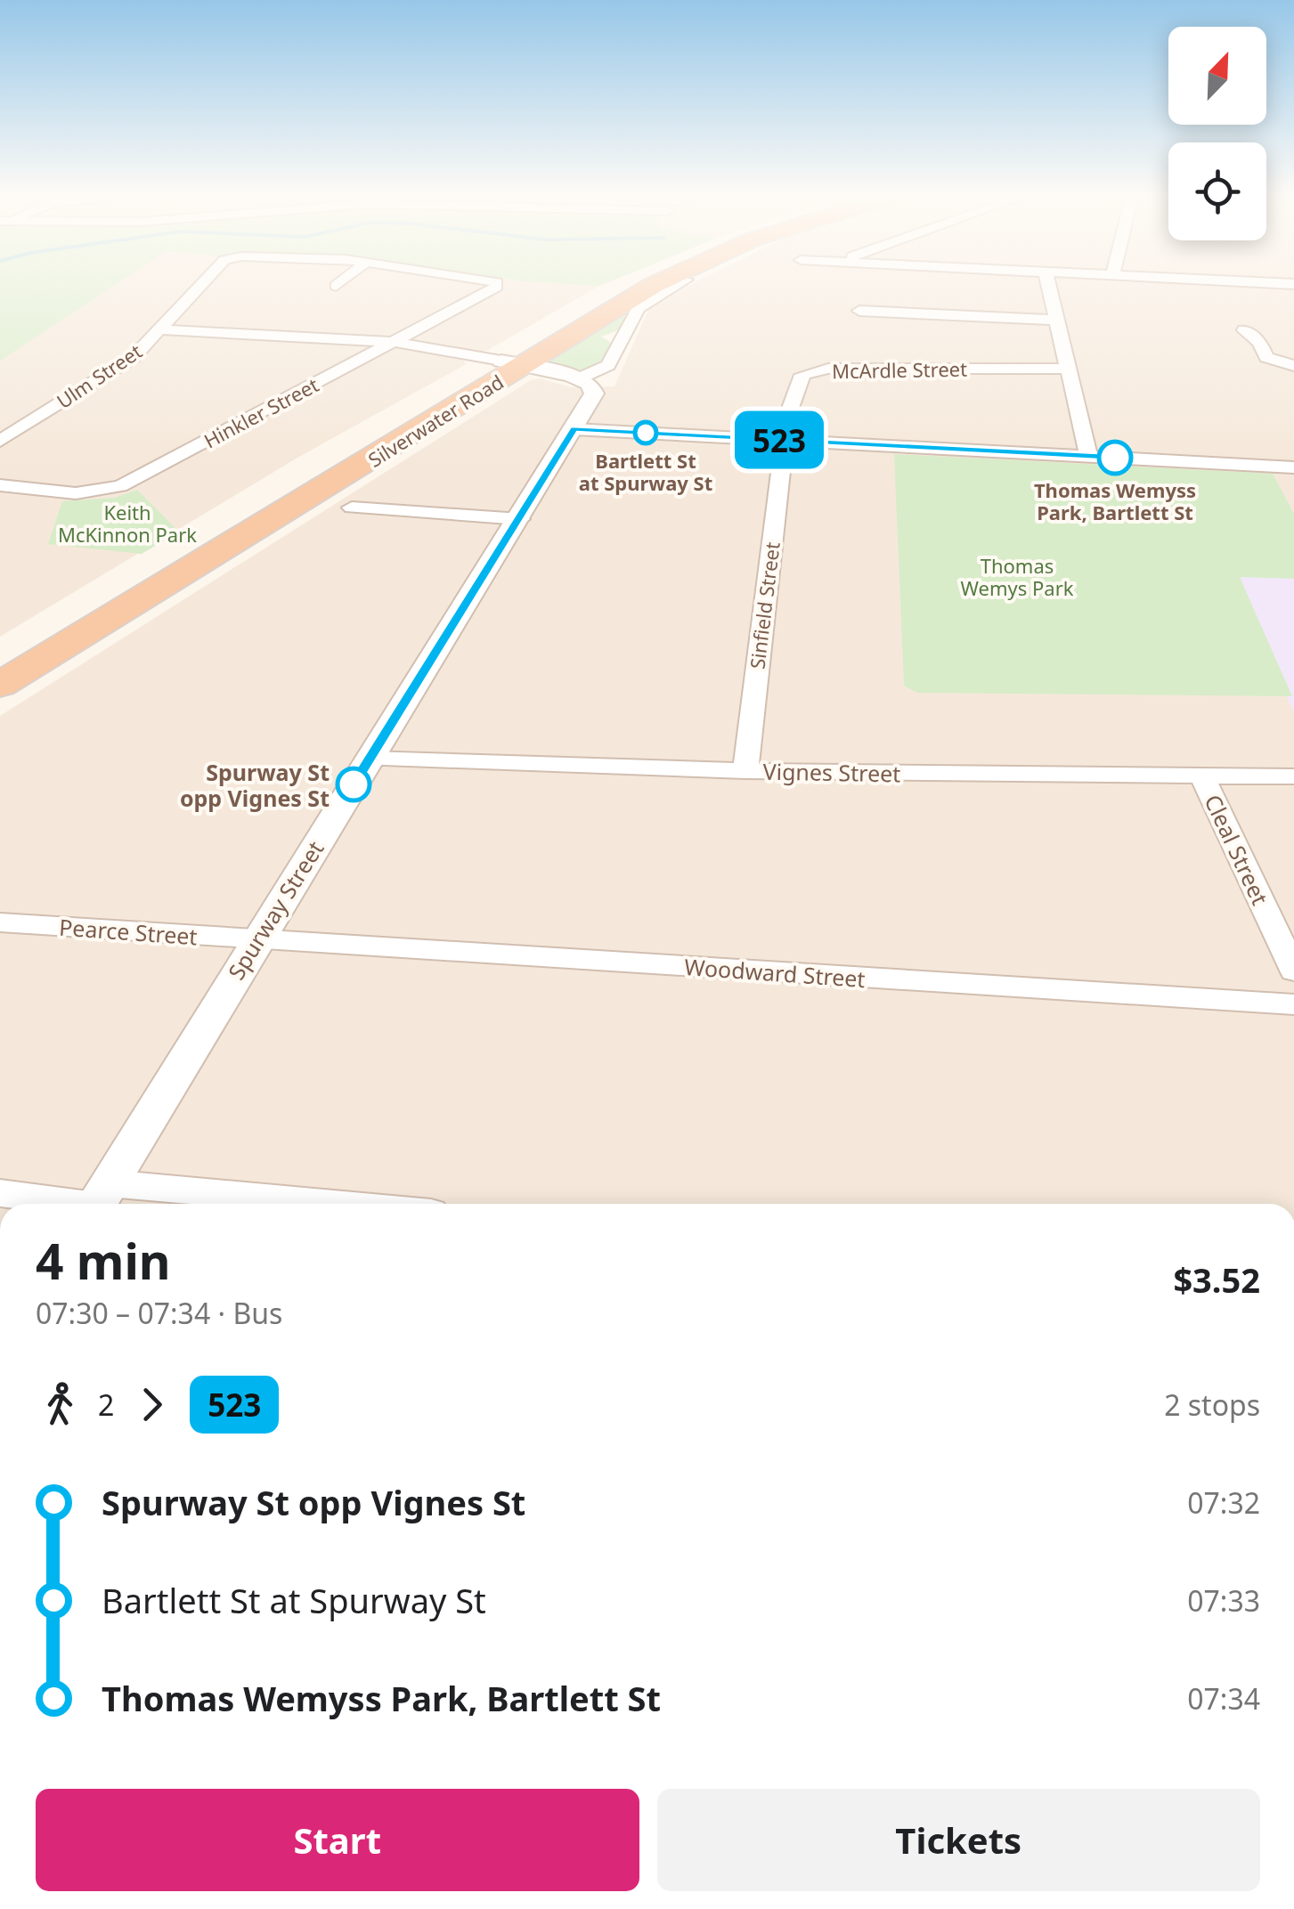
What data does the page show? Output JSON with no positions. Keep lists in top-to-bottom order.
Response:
{
  "streets": {
    "highway": ["Silverwater Road"],
    "street": [
      "McArdle Street",
      "Ulm Street",
      "Hinkler Street",
      "Sinfield Street",
      "Vignes Street",
      "Cleal Street",
      "Spurway Street",
      "Pearce Street",
      "Woodward Street"
    ]
  },
  "crossings": [
    ["McArdle Street", "Sinfield Street"],
    ["Sinfield Street", "Vignes Street"],
    ["Vignes Street", "Cleal Street"],
    ["Vignes Street", "Spurway Street"],
    ["Spurway Street", "Pearce Street"],
    ["Spurway Street", "Woodward Street"],
    ["Pearce Street", "Woodward Street"]
  ],
  "parks": ["Keith McKinnon Park", "Thomas Wemys Park"],
  "places": ["Bartlett St at Spurway St", "Thomas Wemyss Park, Bartlett St", "Spurway St opp Vignes St"],
  "lines": ["bus line 523"],
  "north": "top right",
  "page": {
    "on_map": "523",
    "heading": ["4 min", "07:30 – 07:34 · Bus", "$3.52"],
    "legs": ["2", "523", "2 stops"],
    "list": [
      {
        "name": "Spurway St opp Vignes St",
        "value": "07:32"
      },
      {
        "name": "Bartlett St at Spurway St",
        "value": "07:33"
      },
      {
        "name": "Thomas Wemyss Park, Bartlett St",
        "value": "07:34"
      }
    ],
    "buttons": ["Start", "Tickets"]
  }
}
